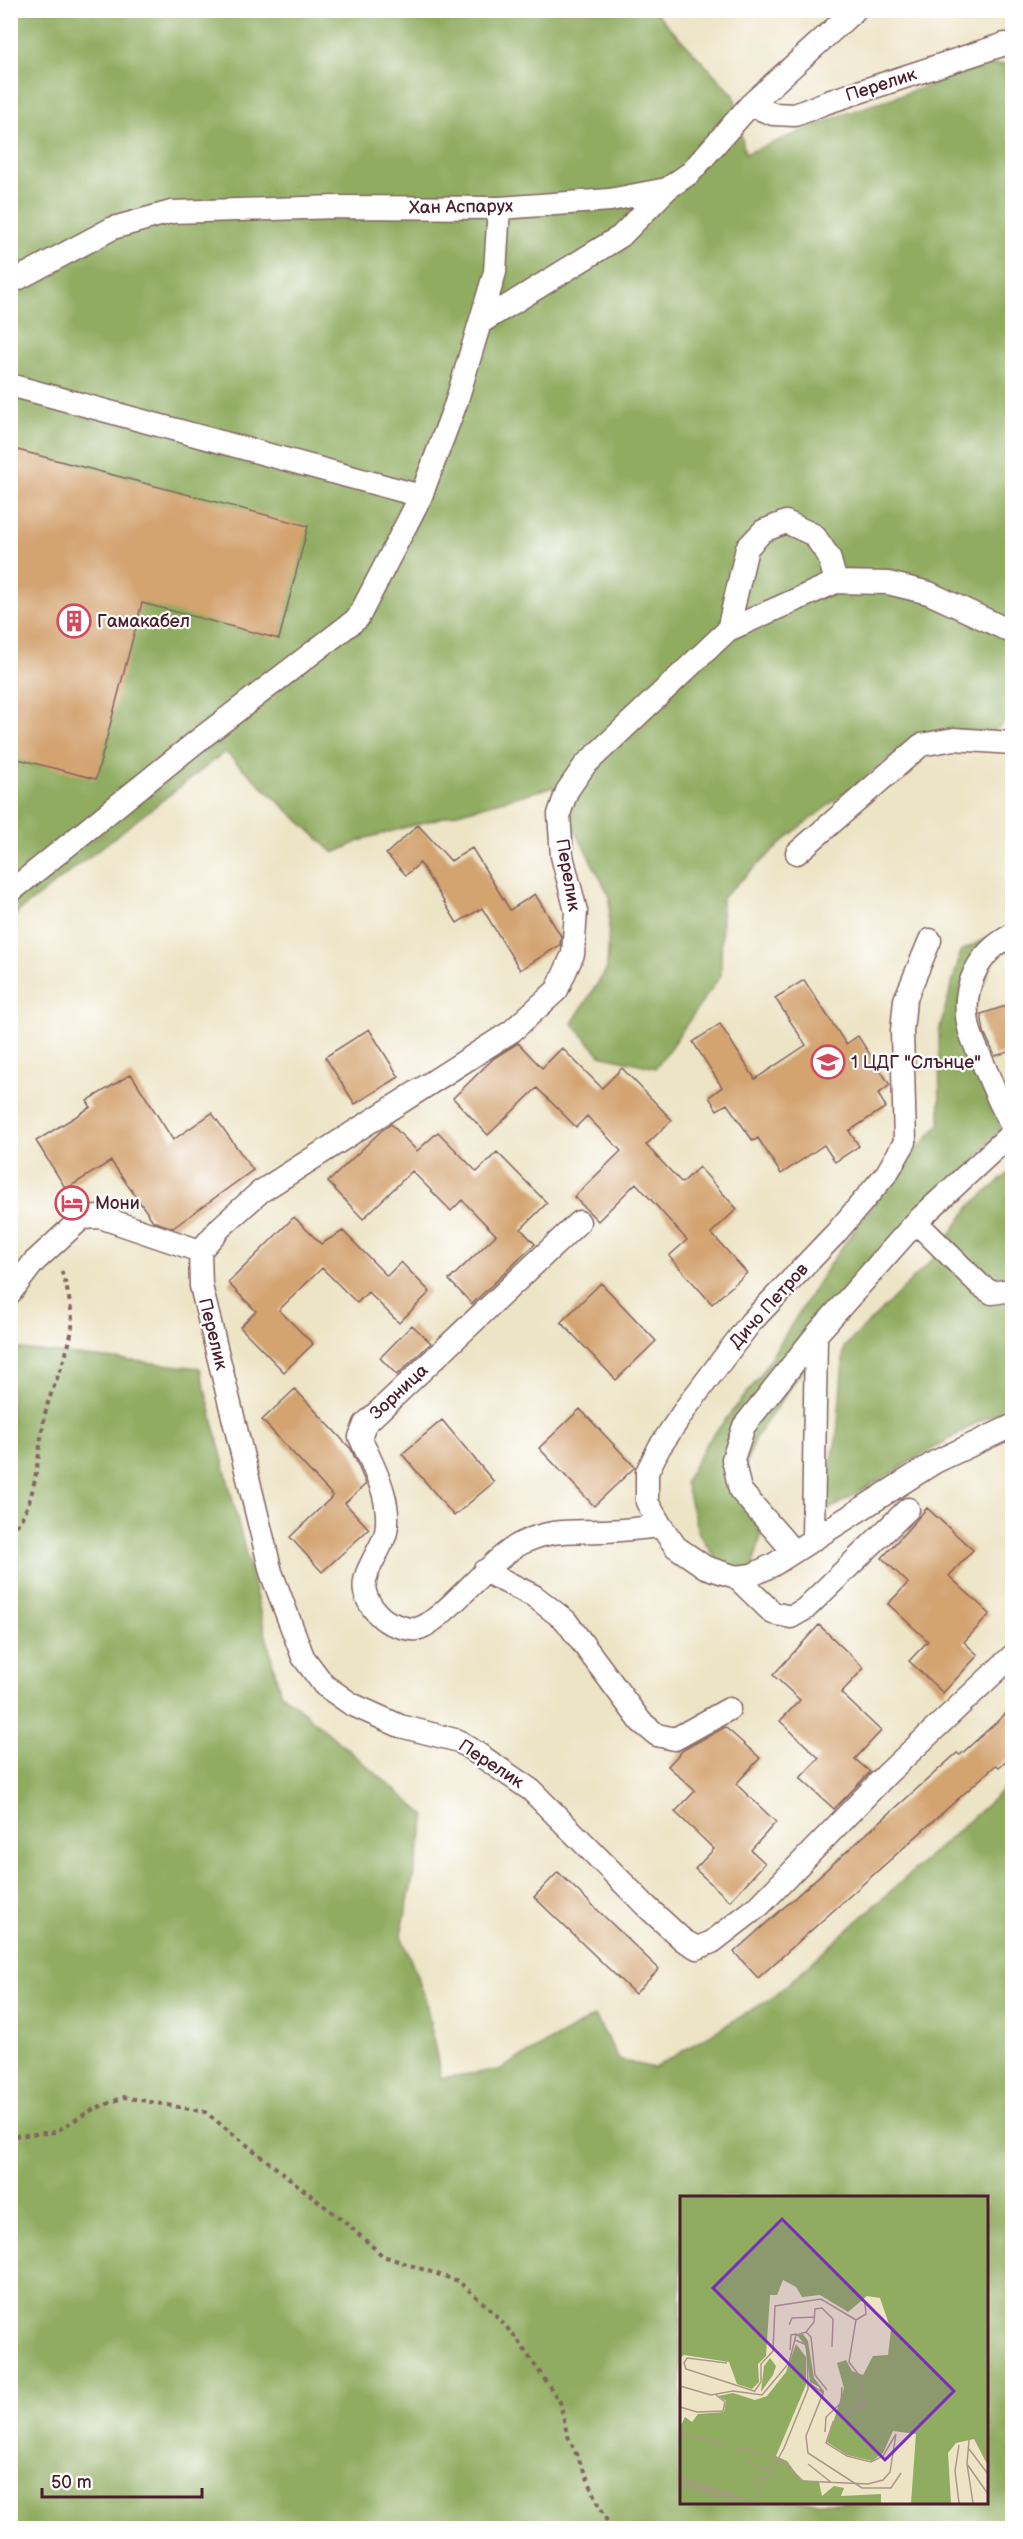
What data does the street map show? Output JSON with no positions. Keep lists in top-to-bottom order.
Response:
{
  "streets": {
    "street": [
      "Перелик",
      "Хан Аспарух",
      "Дичо Петров",
      "Зорница"
    ]
  },
  "crossings": [
    ["Перелик", "Хан Аспарух"],
    ["Дичо Петров", "Зорница"]
  ],
  "places": {
    "building": ["Гамакабел"],
    "school or university": ["1 ЦДГ \"Слънце\""],
    "hotel": ["Мони"]
  },
  "scale_bar": "50 m"
}
